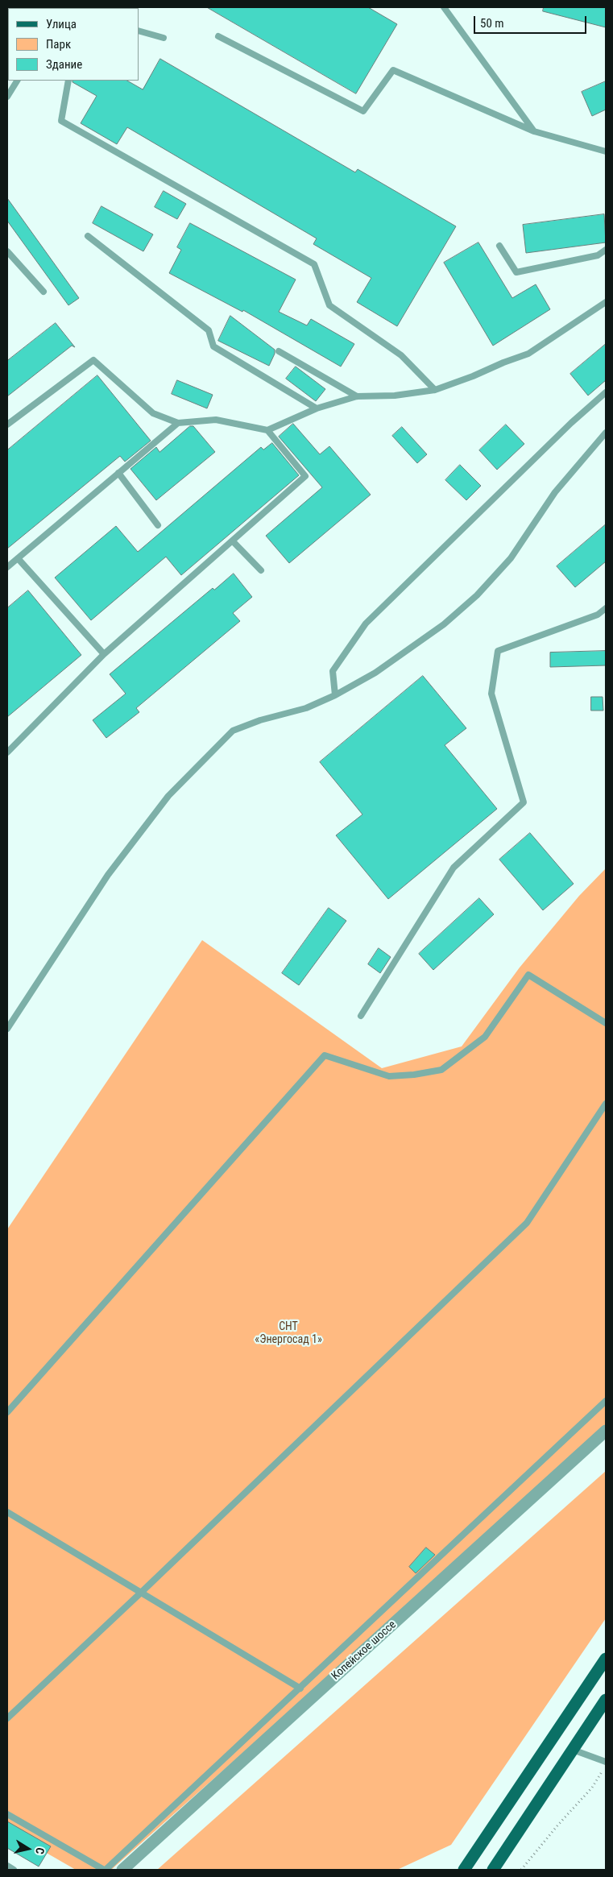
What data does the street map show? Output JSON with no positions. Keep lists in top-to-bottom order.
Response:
{
  "streets": {
    "street": ["Копейское шоссе"]
  },
  "parks": ["СНТ «Энергосад 1»"],
  "legend": ["Улица", "Парк", "Здание"],
  "scale_bar": "50 m",
  "north": "right"
}
